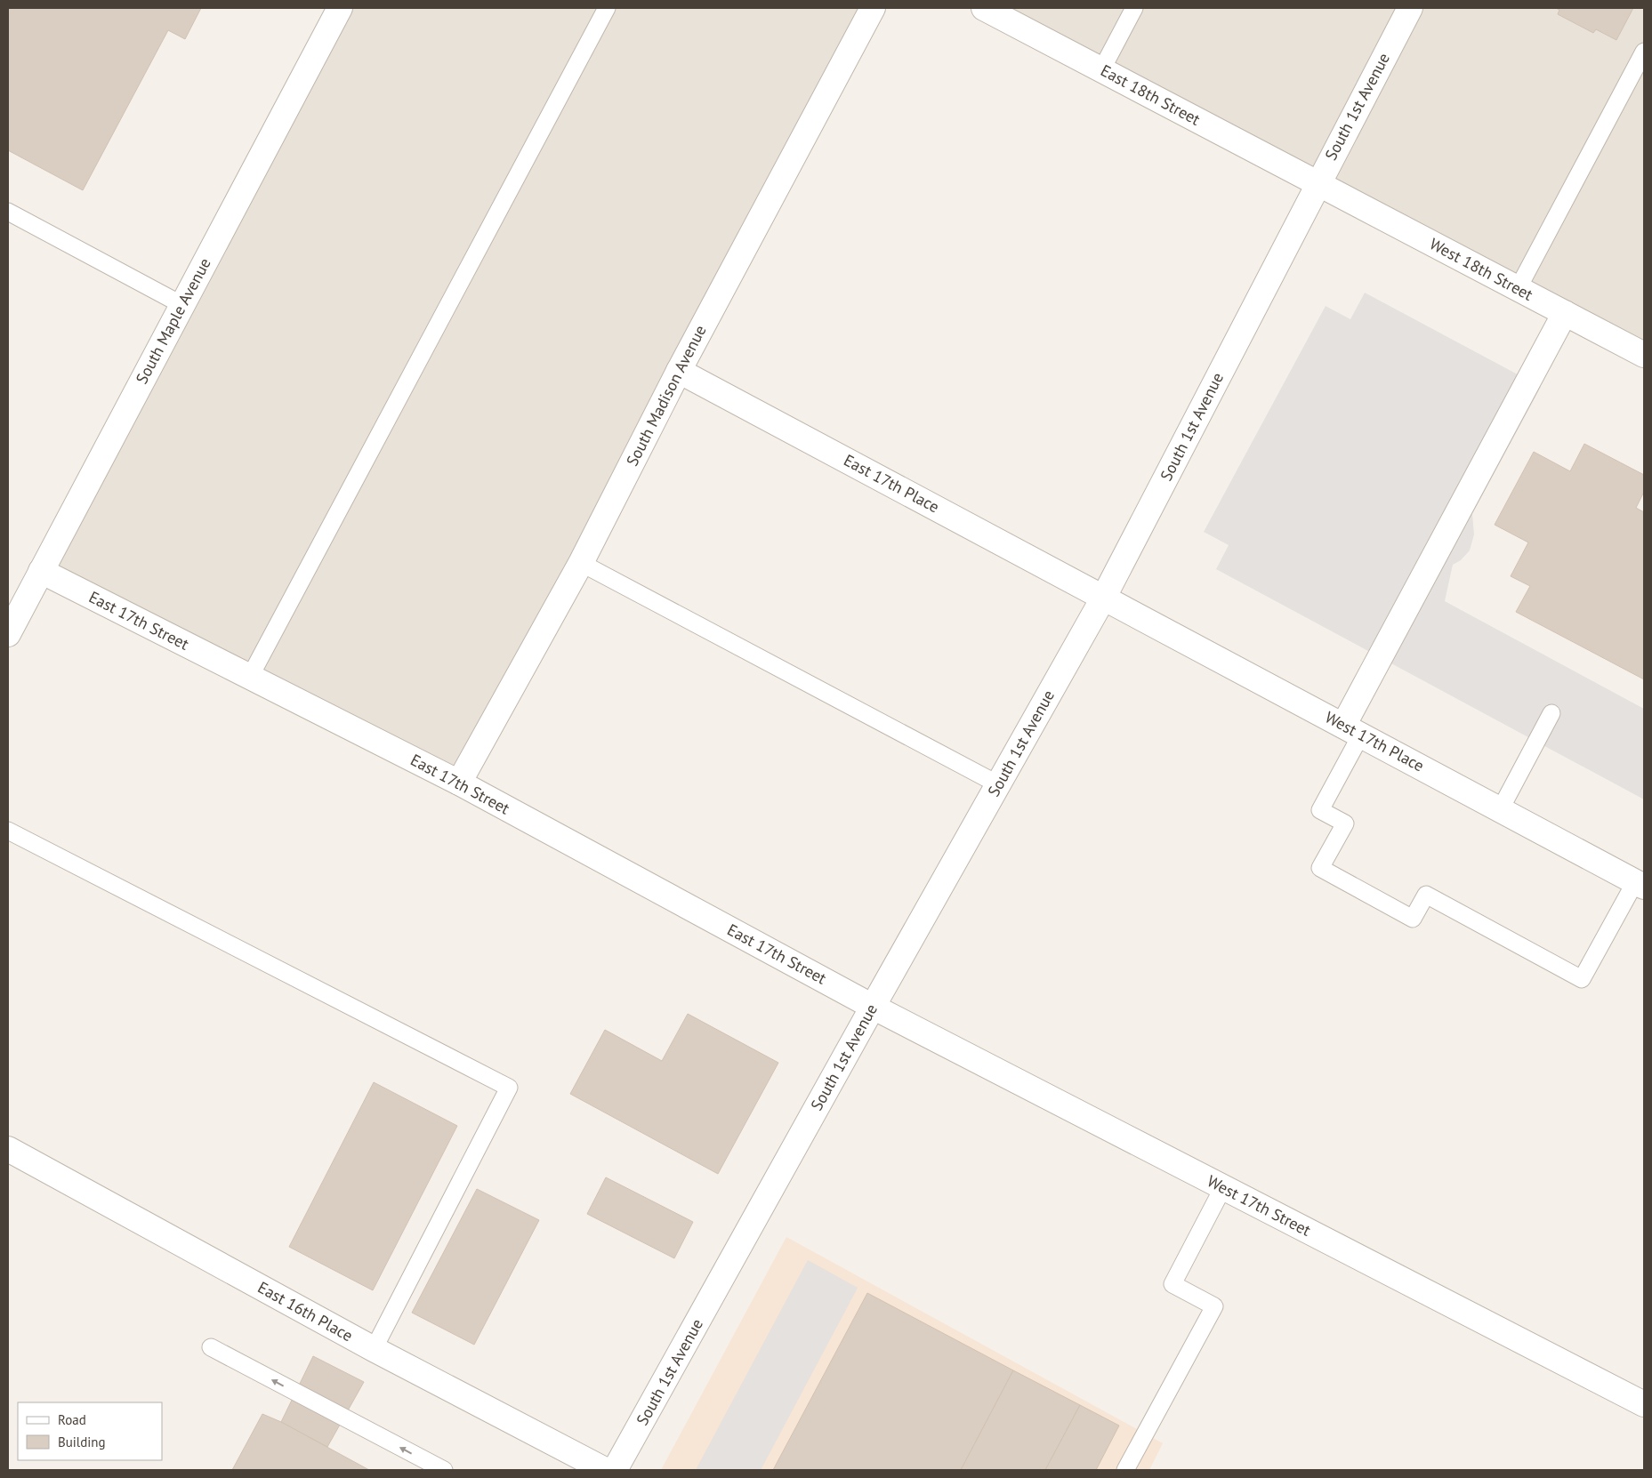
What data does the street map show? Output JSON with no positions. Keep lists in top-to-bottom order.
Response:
{
  "streets": {
    "street": [
      "East 18th Street",
      "South 1st Avenue",
      "West 18th Street",
      "South Maple Avenue",
      "South Madison Avenue",
      "East 17th Place",
      "East 17th Street",
      "West 17th Place",
      "West 17th Street",
      "East 16th Place"
    ]
  },
  "crossings": [
    ["East 18th Street", "South 1st Avenue"],
    ["East 18th Street", "West 18th Street"],
    ["South 1st Avenue", "West 18th Street"],
    ["South 1st Avenue", "East 17th Place"],
    ["South 1st Avenue", "East 17th Street"],
    ["South 1st Avenue", "West 17th Place"],
    ["South 1st Avenue", "West 17th Street"],
    ["South Maple Avenue", "East 17th Street"],
    ["South Madison Avenue", "East 17th Place"],
    ["South Madison Avenue", "East 17th Street"],
    ["East 17th Place", "West 17th Place"],
    ["East 17th Street", "West 17th Street"]
  ],
  "legend": ["Road", "Building"]
}
